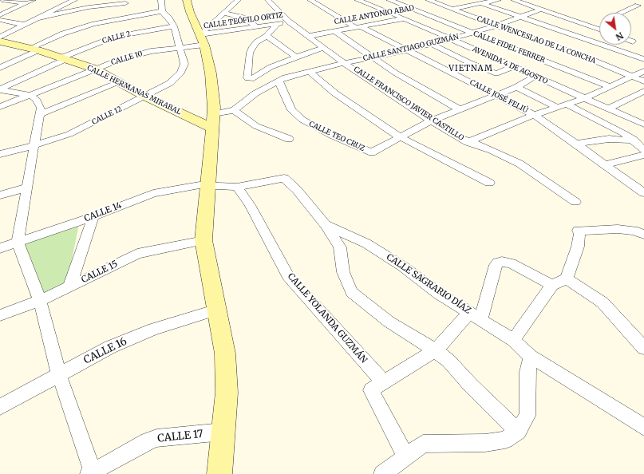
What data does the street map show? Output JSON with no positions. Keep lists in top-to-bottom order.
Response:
{
  "streets": {
    "main road": ["CALLE HERMANAS MIRABAL"],
    "street": [
      "CALLE ANTONIO ABAD",
      "CALLE TEÓFILO ORTIZ",
      "CALLE 2",
      "CALLE WENCESLAO DE LA CONCHA",
      "CALLE FIDEL FERRER",
      "CALLE SANTIAGO GUZMÁN",
      "CALLE 10",
      "AVENIDA 4 DE AGOSTO",
      "CALLE JOSÉ FELIÚ",
      "CALLE FRANCISCO JAVIER CASTILLO",
      "CALLE 12",
      "CALLE TEO CRUZ",
      "CALLE 14",
      "CALLE 15",
      "CALLE SAGRARIO DÍAZ",
      "CALLE YOLANDA GUZMÁN",
      "CALLE 16",
      "CALLE 17"
    ]
  },
  "crossings": [
    ["CALLE ANTONIO ABAD", "CALLE WENCESLAO DE LA CONCHA"],
    ["CALLE ANTONIO ABAD", "CALLE FIDEL FERRER"],
    ["CALLE ANTONIO ABAD", "AVENIDA 4 DE AGOSTO"],
    ["CALLE ANTONIO ABAD", "CALLE JOSÉ FELIÚ"],
    ["CALLE ANTONIO ABAD", "CALLE FRANCISCO JAVIER CASTILLO"],
    ["CALLE TEÓFILO ORTIZ", "CALLE 10"],
    ["CALLE TEÓFILO ORTIZ", "CALLE FRANCISCO JAVIER CASTILLO"],
    ["CALLE 2", "CALLE HERMANAS MIRABAL"],
    ["CALLE 2", "CALLE 12"],
    ["CALLE WENCESLAO DE LA CONCHA", "CALLE SANTIAGO GUZMÁN"],
    ["CALLE FIDEL FERRER", "CALLE SANTIAGO GUZMÁN"],
    ["CALLE SANTIAGO GUZMÁN", "AVENIDA 4 DE AGOSTO"],
    ["CALLE SANTIAGO GUZMÁN", "CALLE HERMANAS MIRABAL"],
    ["CALLE SANTIAGO GUZMÁN", "CALLE JOSÉ FELIÚ"],
    ["CALLE SANTIAGO GUZMÁN", "CALLE FRANCISCO JAVIER CASTILLO"],
    ["CALLE SANTIAGO GUZMÁN", "CALLE TEO CRUZ"],
    ["CALLE 10", "CALLE HERMANAS MIRABAL"],
    ["CALLE 10", "CALLE 12"],
    ["AVENIDA 4 DE AGOSTO", "CALLE TEO CRUZ"],
    ["CALLE HERMANAS MIRABAL", "CALLE 12"],
    ["CALLE JOSÉ FELIÚ", "CALLE TEO CRUZ"],
    ["CALLE FRANCISCO JAVIER CASTILLO", "CALLE TEO CRUZ"],
    ["CALLE 14", "CALLE SAGRARIO DÍAZ"],
    ["CALLE SAGRARIO DÍAZ", "CALLE YOLANDA GUZMÁN"]
  ],
  "districts": ["VIETNAM"],
  "north": "bottom right"
}
